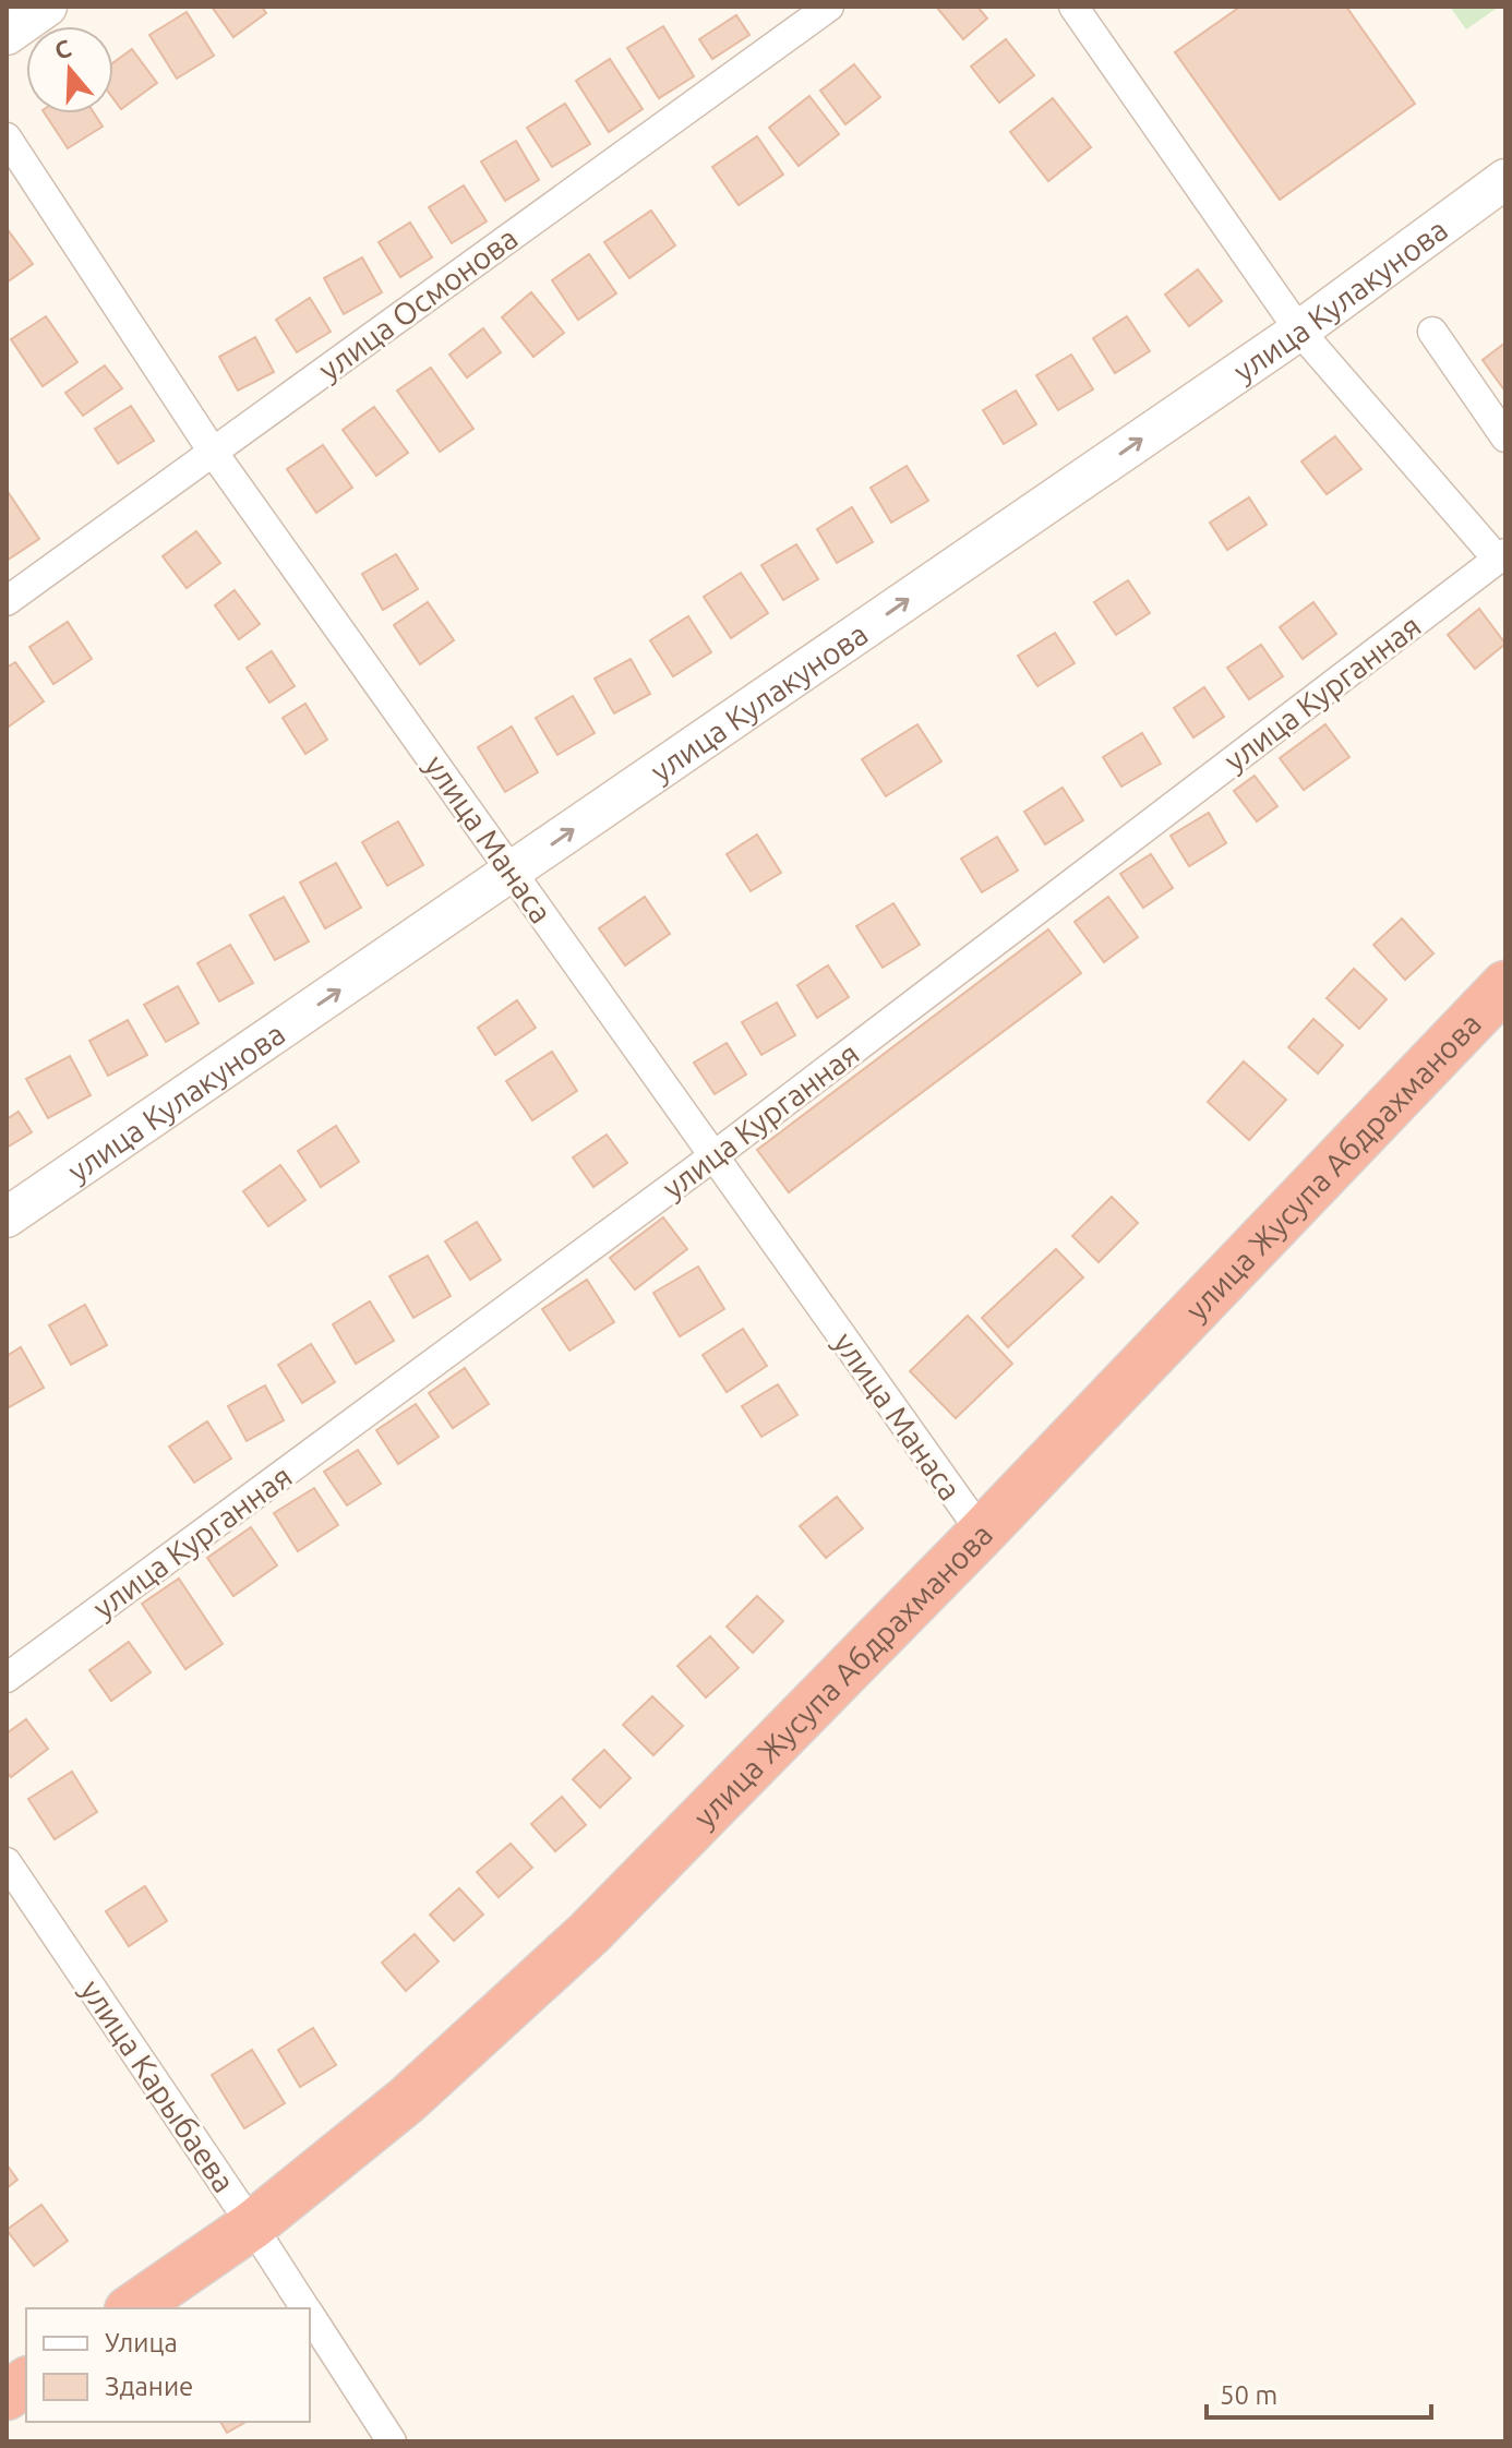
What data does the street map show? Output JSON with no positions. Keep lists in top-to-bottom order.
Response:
{
  "streets": {
    "highway": ["улица Жусупа Абдрахманова"],
    "street": [
      "улица Кулакунова",
      "улица Осмонова",
      "улица Курганная",
      "улица Манаса",
      "улица Карыбаева"
    ]
  },
  "crossings": [
    ["улица Кулакунова", "улица Манаса"],
    ["улица Осмонова", "улица Манаса"],
    ["улица Курганная", "улица Манаса"],
    ["улица Манаса", "улица Жусупа Абдрахманова"],
    ["улица Жусупа Абдрахманова", "улица Карыбаева"]
  ],
  "one_way": ["улица Кулакунова"],
  "legend": ["Улица", "Здание"],
  "scale_bar": "50 m",
  "north": "top"
}
